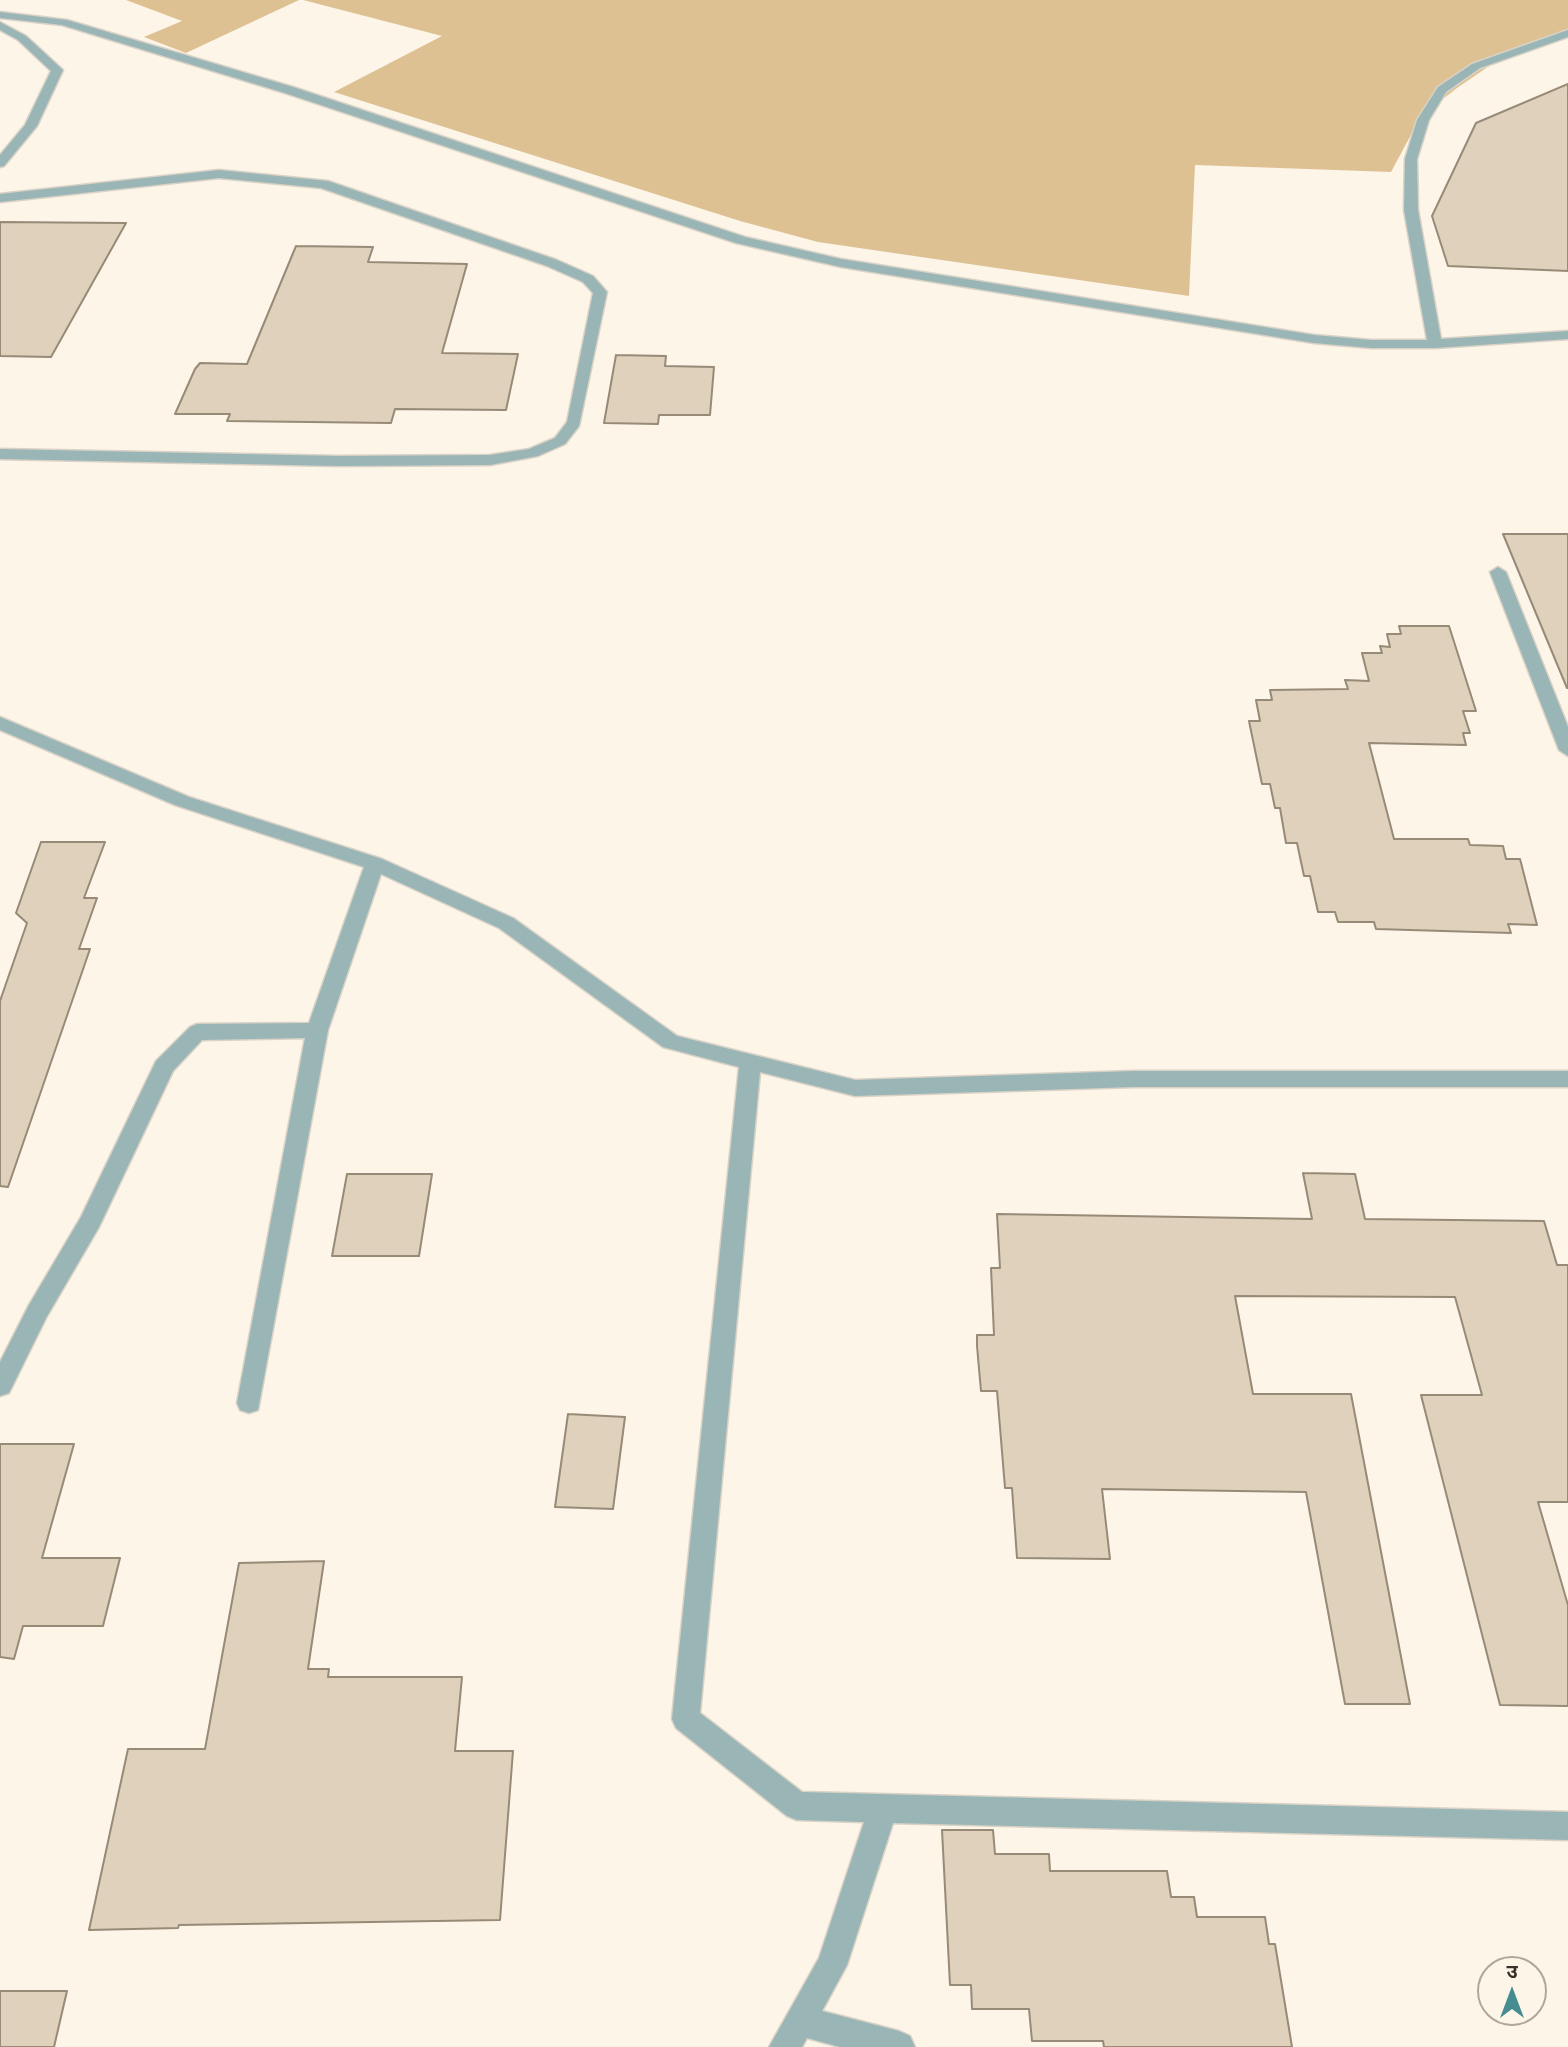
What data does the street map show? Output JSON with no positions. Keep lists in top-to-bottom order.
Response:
{
  "north": "top"
}
